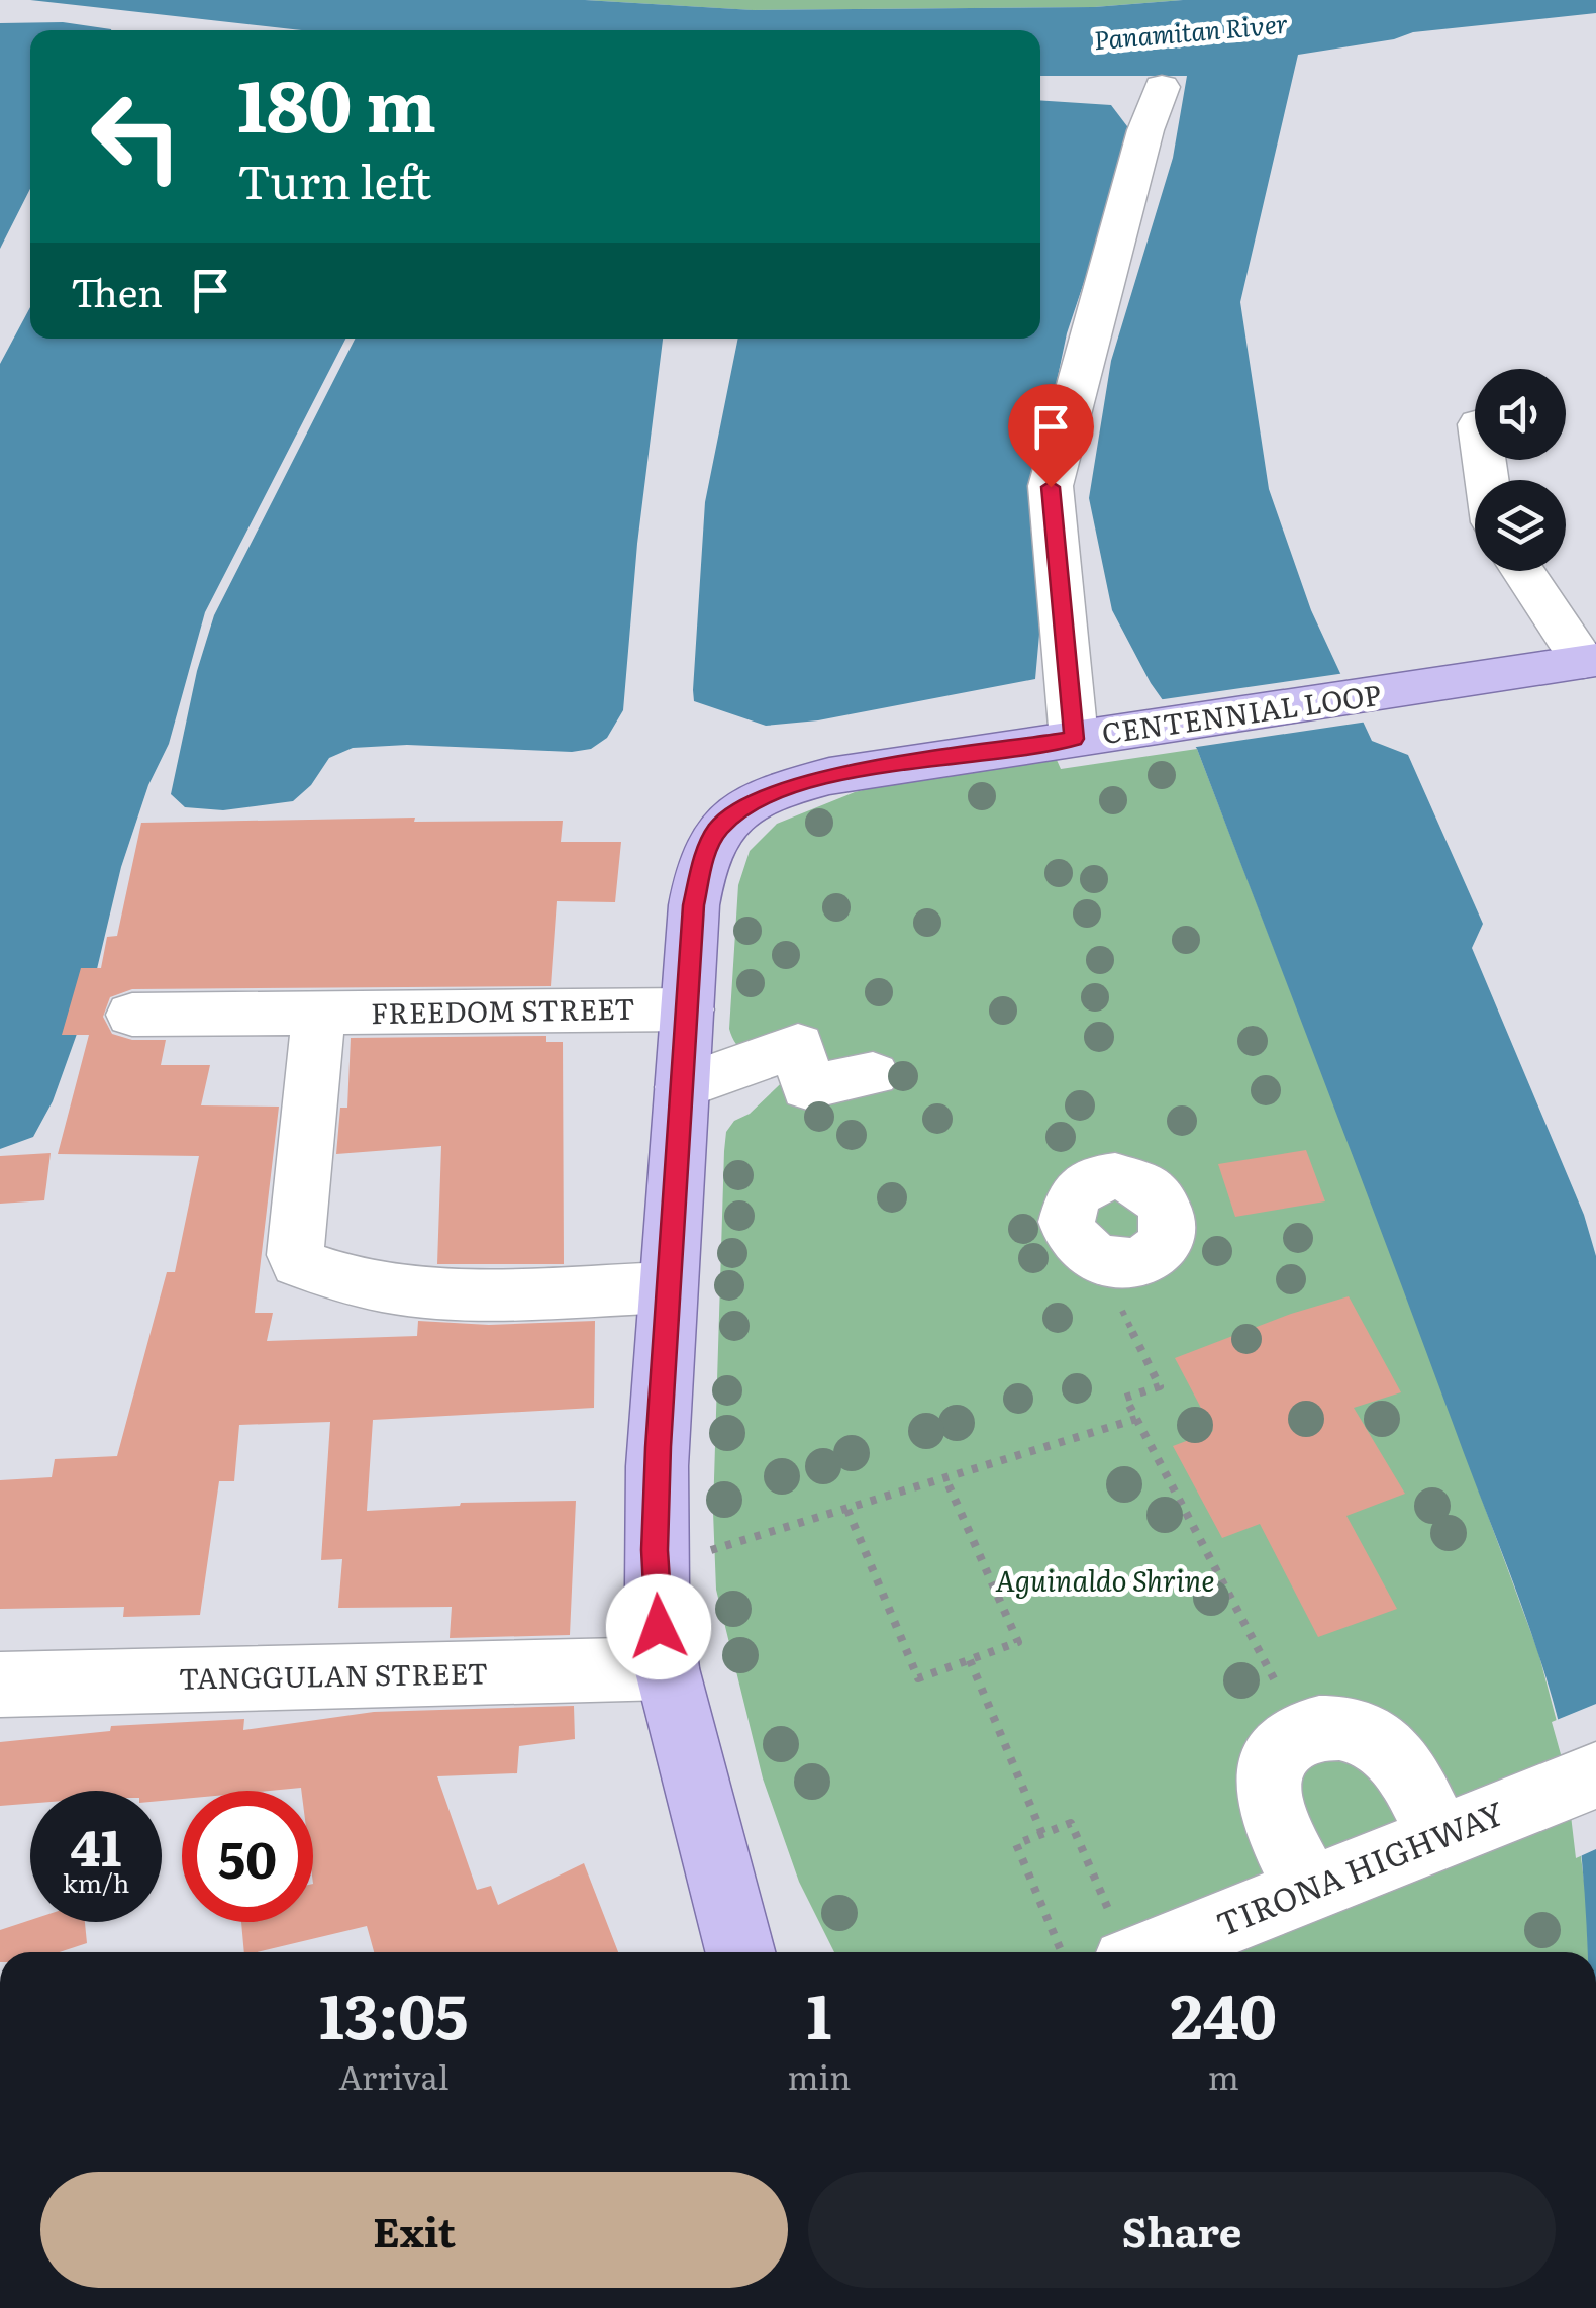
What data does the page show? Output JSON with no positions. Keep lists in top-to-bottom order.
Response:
{
  "streets": {
    "main road": ["CENTENNIAL LOOP"],
    "street": ["FREEDOM STREET", "TANGGULAN STREET", "TIRONA HIGHWAY"]
  },
  "crossings": [
    ["CENTENNIAL LOOP", "FREEDOM STREET"],
    ["CENTENNIAL LOOP", "TANGGULAN STREET"]
  ],
  "water": ["Panamitan River"],
  "parks": ["Aguinaldo Shrine"],
  "page": {
    "turn": ["180 m", "Turn left"],
    "then": "Then",
    "speed": "41 km/h",
    "limit": "50",
    "eta": [
      "13:05",
      "Arrival",
      "1",
      "min",
      "240",
      "m"
    ],
    "buttons": ["Exit", "Share"]
  }
}
